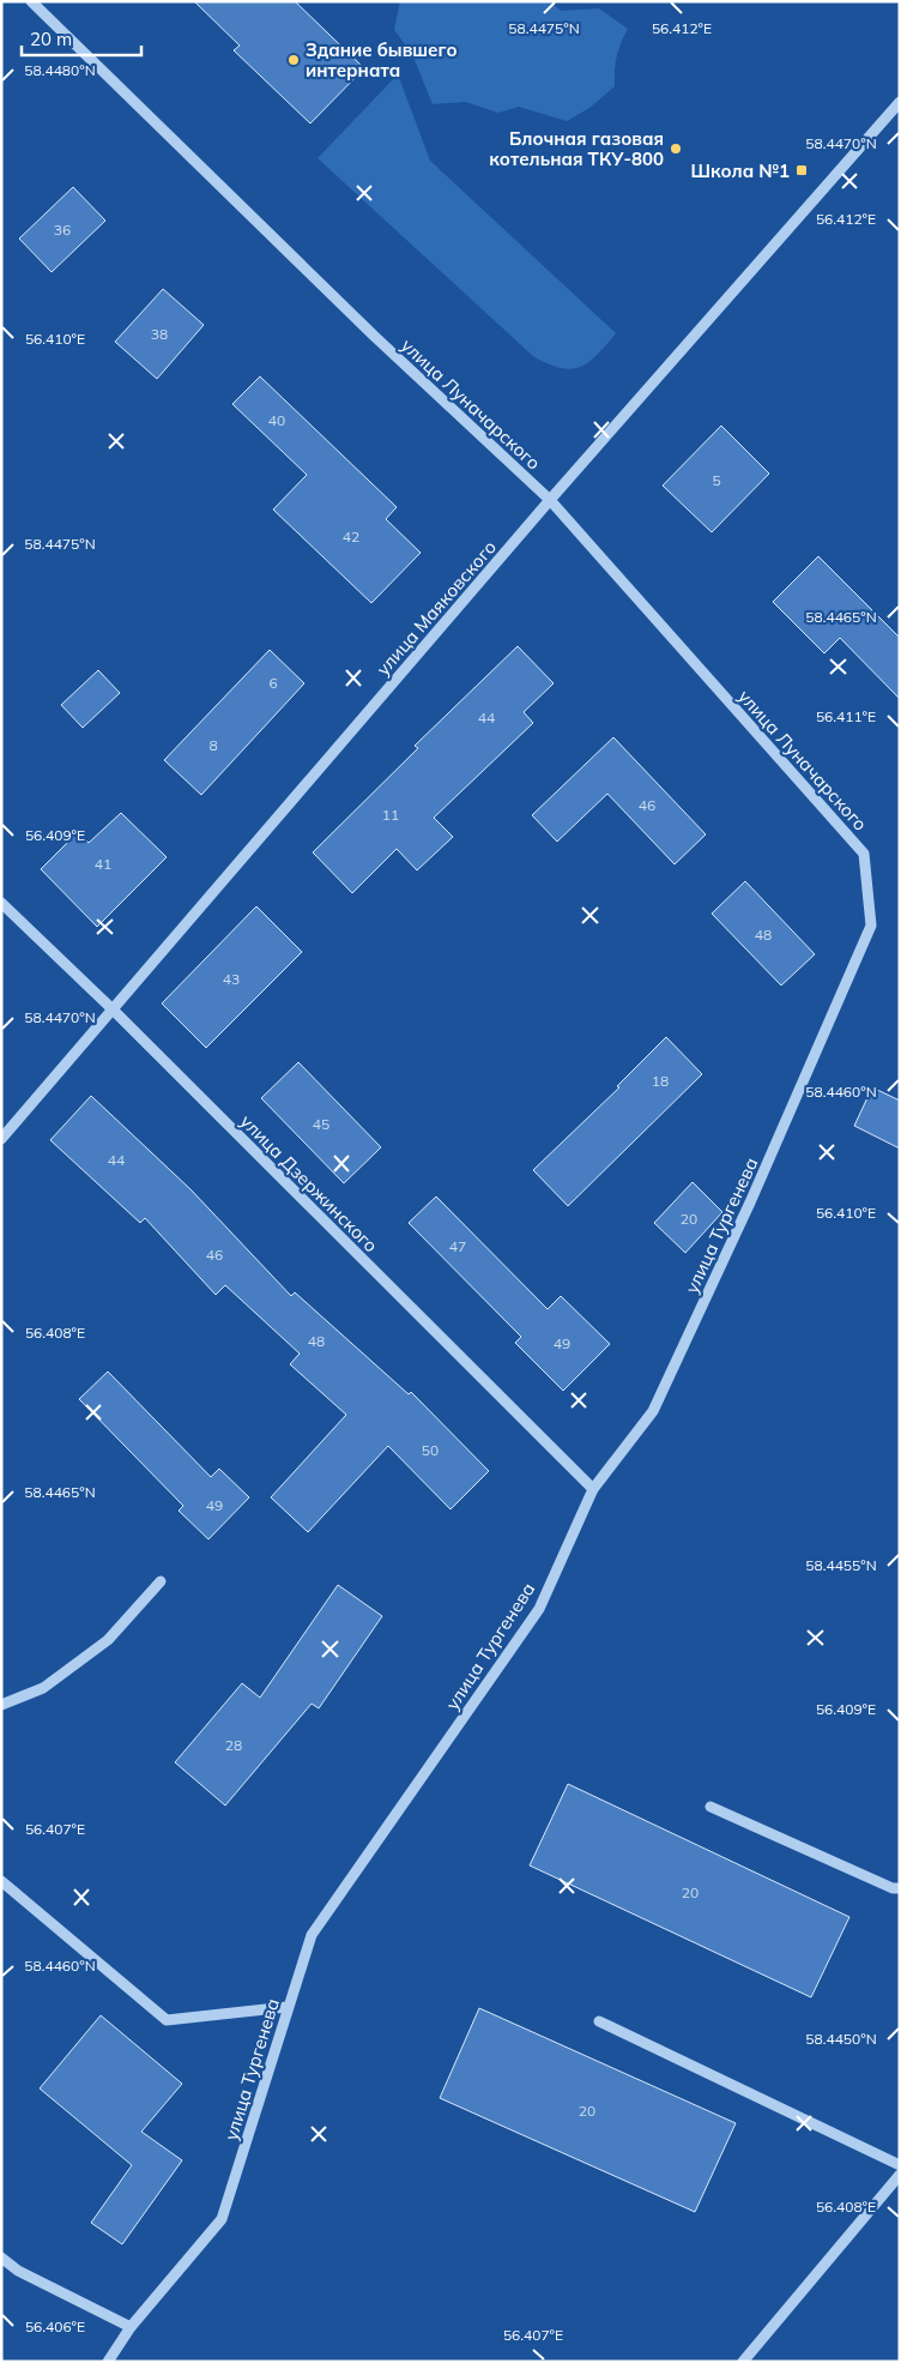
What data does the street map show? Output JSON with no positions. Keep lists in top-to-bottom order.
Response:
{
  "streets": {
    "street": [
      "улица Луначарского",
      "улица Маяковского",
      "улица Дзержинского",
      "улица Тургенева"
    ]
  },
  "crossings": [
    ["улица Луначарского", "улица Маяковского"],
    ["улица Луначарского", "улица Тургенева"],
    ["улица Маяковского", "улица Дзержинского"],
    ["улица Дзержинского", "улица Тургенева"]
  ],
  "places": {
    "other": ["Здание бывшего интерната", "Блочная газовая котельная ТКУ-800"],
    "transit": ["Школа №1"]
  },
  "house_numbers": [
    "36",
    "38",
    "40",
    "5",
    "42",
    "6",
    "44",
    "8",
    "46",
    "11",
    "41",
    "48",
    "43",
    "18",
    "45",
    "44",
    "20",
    "47",
    "46",
    "48",
    "49",
    "50",
    "49",
    "28",
    "20",
    "20"
  ],
  "scale_bar": "20 m",
  "coordinates": [
    "58.4475°N",
    "56.412°E",
    "58.4480°N",
    "58.4470°N",
    "56.410°E",
    "58.4465°N",
    "56.411°E",
    "56.409°E",
    "58.4460°N",
    "56.408°E",
    "58.4455°N",
    "56.407°E",
    "58.4450°N",
    "56.406°E"
  ]
}
